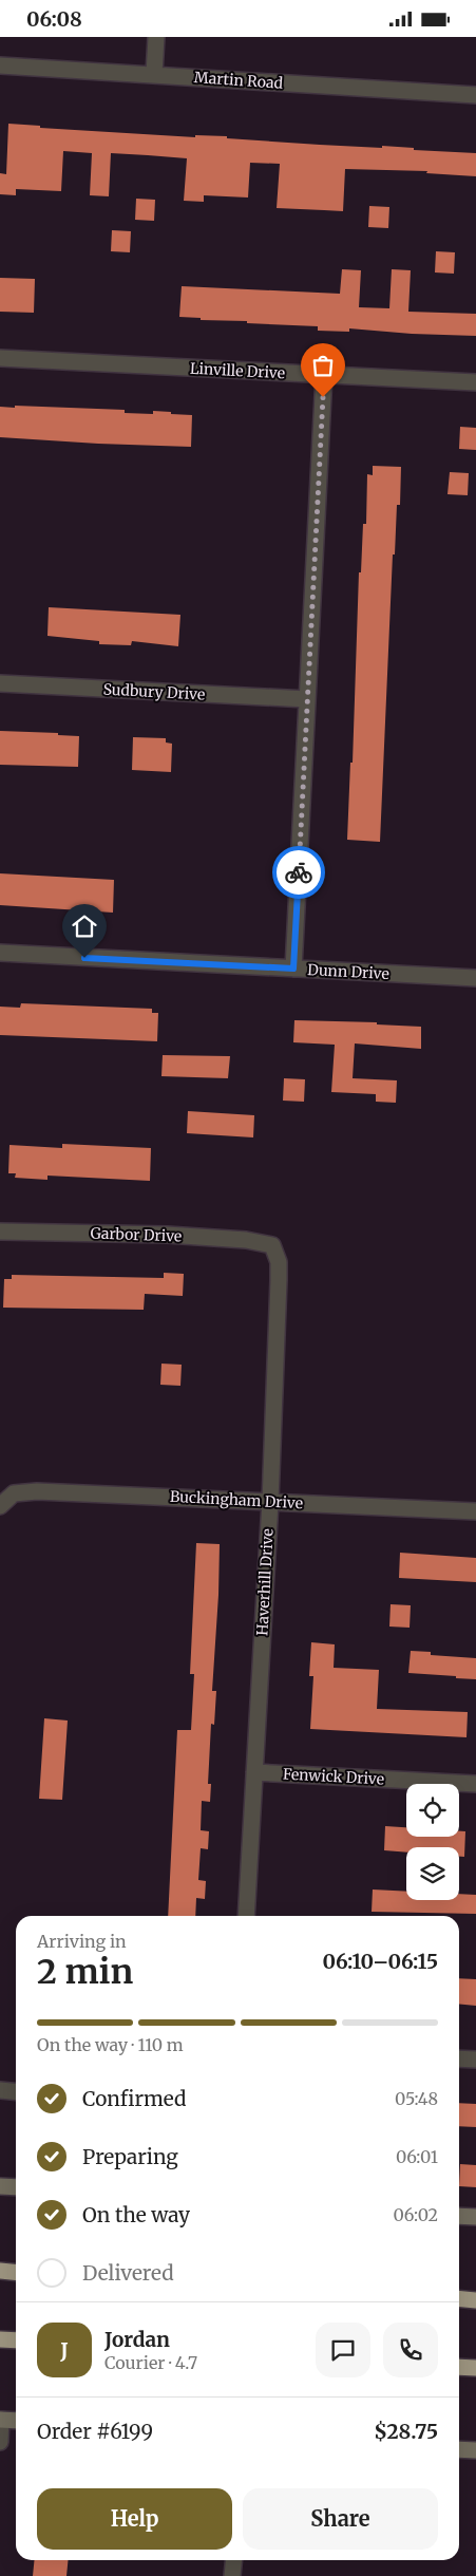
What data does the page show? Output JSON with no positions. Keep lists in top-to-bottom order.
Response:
{
  "streets": {
    "street": [
      "Martin Road",
      "Linville Drive",
      "Sudbury Drive",
      "Dunn Drive",
      "Garbor Drive",
      "Buckingham Drive",
      "Haverhill Drive",
      "Fenwick Drive"
    ]
  },
  "crossings": [
    ["Garbor Drive", "Haverhill Drive"],
    ["Buckingham Drive", "Haverhill Drive"],
    ["Haverhill Drive", "Fenwick Drive"]
  ],
  "page": {
    "status": "06:08",
    "heading": ["2 min", "Arriving in", "06:10–06:15"],
    "panel": [
      "Jordan",
      "Courier · 4.7",
      "Order #6199",
      "$28.75"
    ],
    "bar": "On the way · 110 m",
    "list": [
      ["Confirmed", "05:48"],
      ["Preparing", "06:01"],
      ["On the way", "06:02"],
      "Delivered"
    ],
    "round": "J",
    "buttons": ["Help", "Share"]
  }
}
